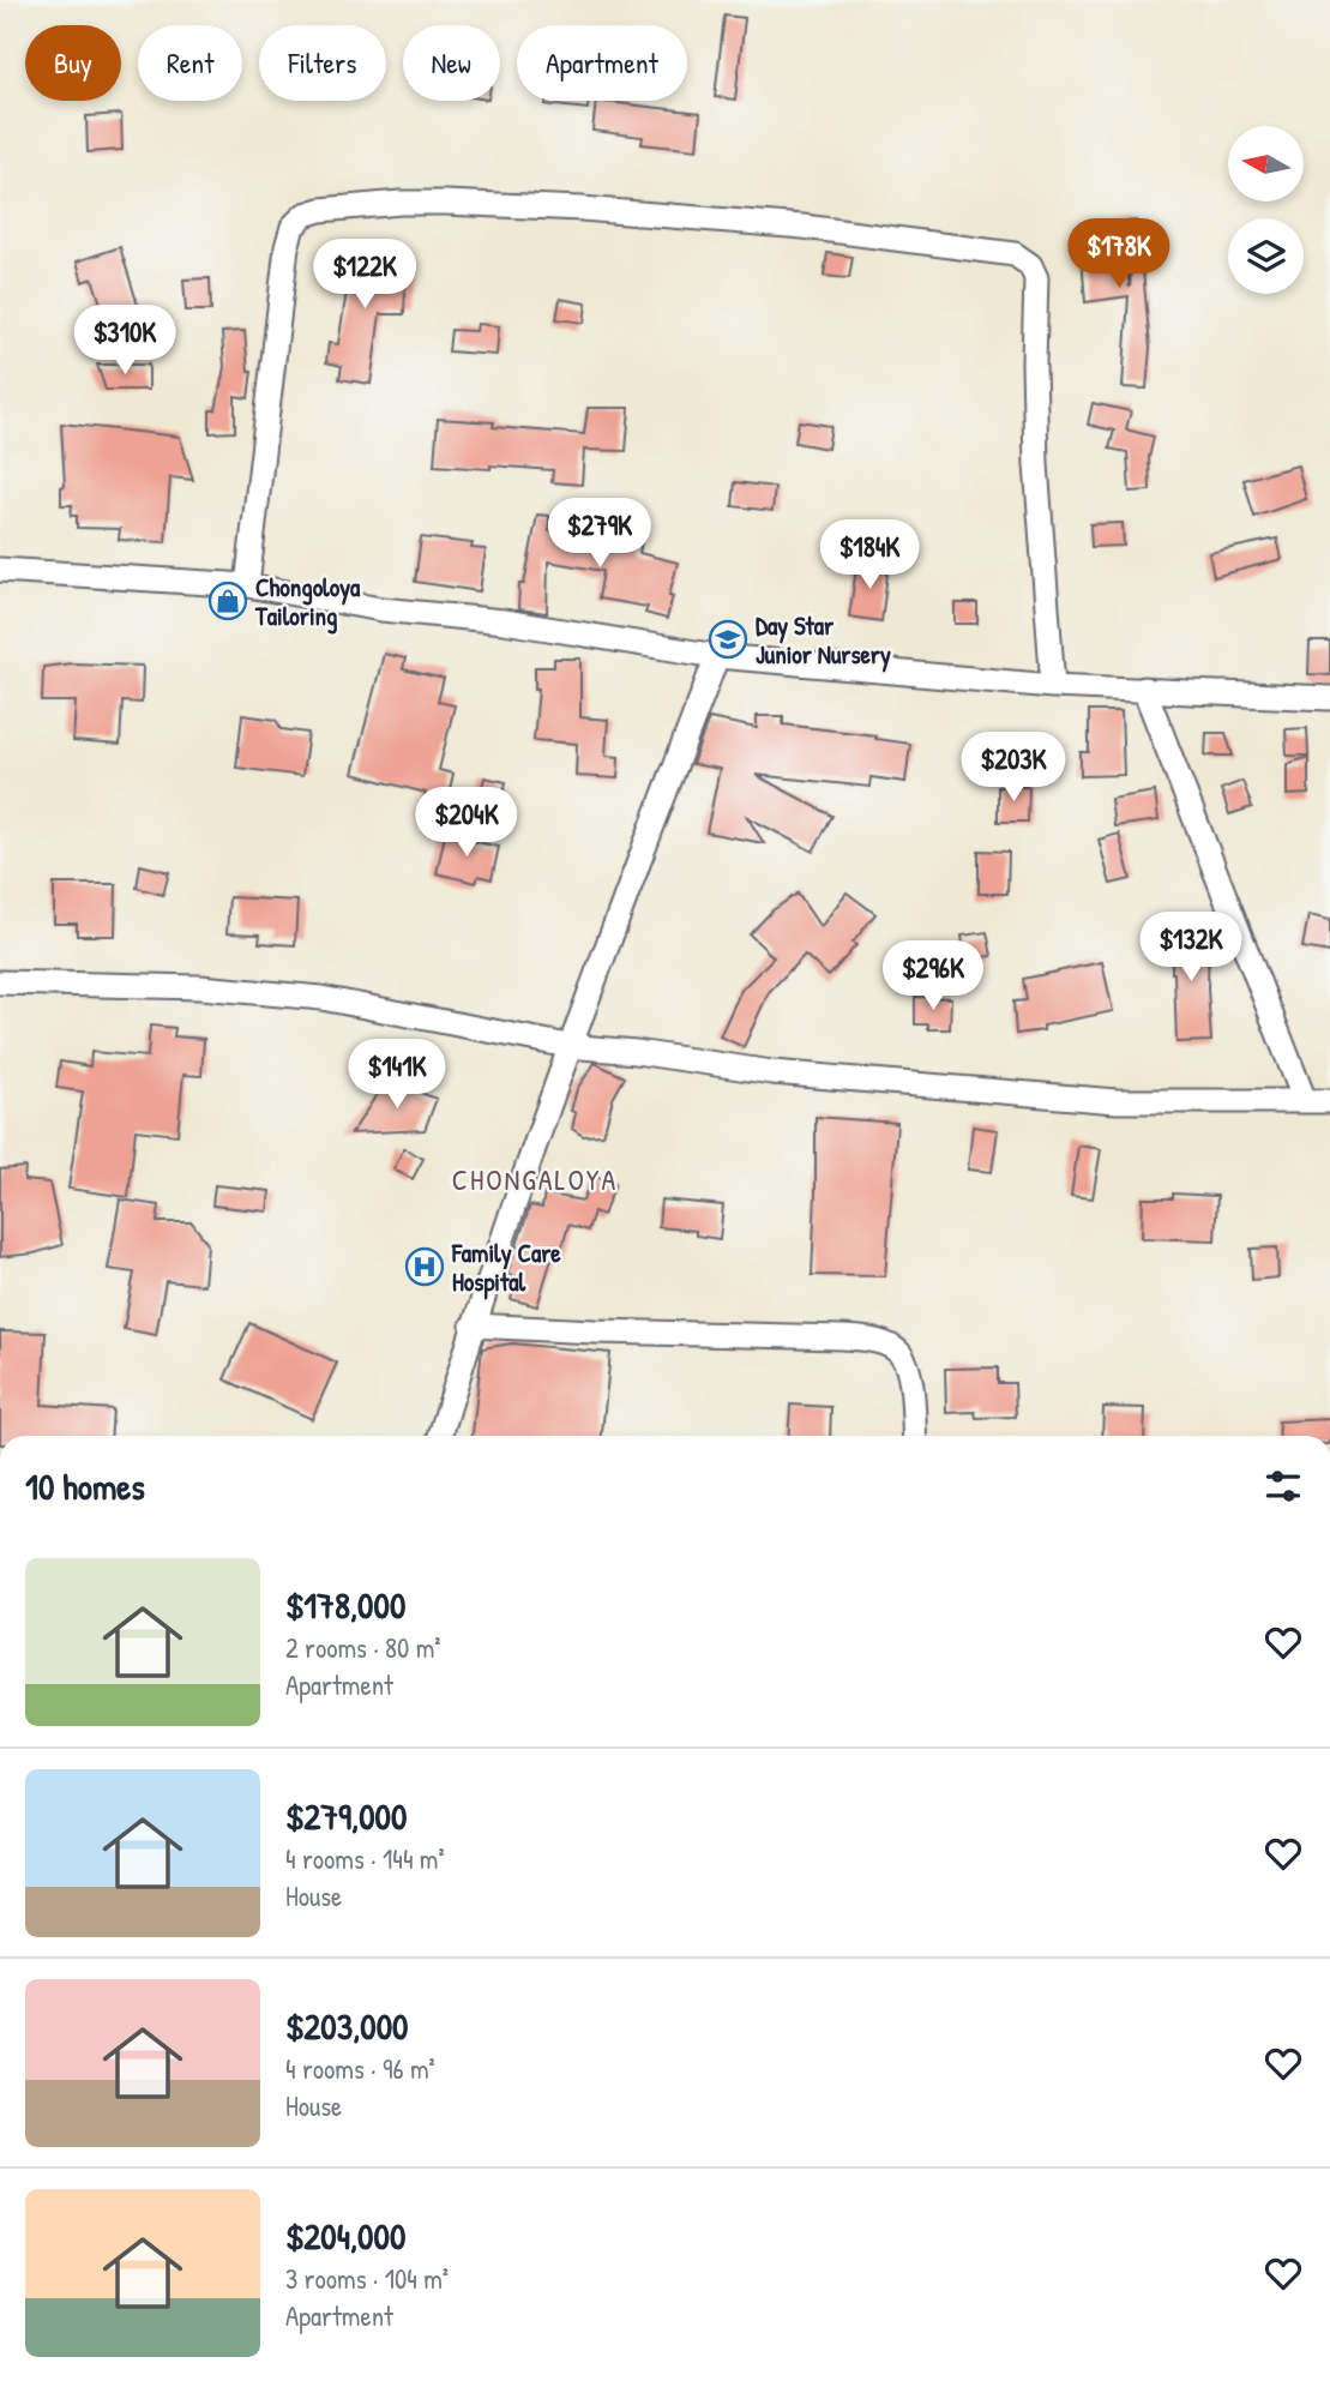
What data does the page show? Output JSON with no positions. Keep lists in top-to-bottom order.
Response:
{
  "districts": ["CHONGALOYA"],
  "places": {
    "shop": ["Chongoloya Tailoring"],
    "school or university": ["Day Star Junior Nursery"],
    "hospital": ["Family Care Hospital"]
  },
  "north": "left",
  "page": {
    "chip": [
      "Buy",
      "Rent",
      "Filters",
      "New",
      "Apartment"
    ],
    "price": [
      "$178K",
      "$122K",
      "$310K",
      "$279K",
      "$184K",
      "$203K",
      "$204K",
      "$132K",
      "$296K",
      "$141K"
    ],
    "heading": "10 homes",
    "list": [
      {
        "name": "$178,000",
        "note": "2 rooms · 80 m² · Apartment"
      },
      {
        "name": "$279,000",
        "note": "4 rooms · 144 m² · House"
      },
      {
        "name": "$203,000",
        "note": "4 rooms · 96 m² · House"
      },
      {
        "name": "$204,000",
        "note": "3 rooms · 104 m² · Apartment"
      }
    ]
  }
}
